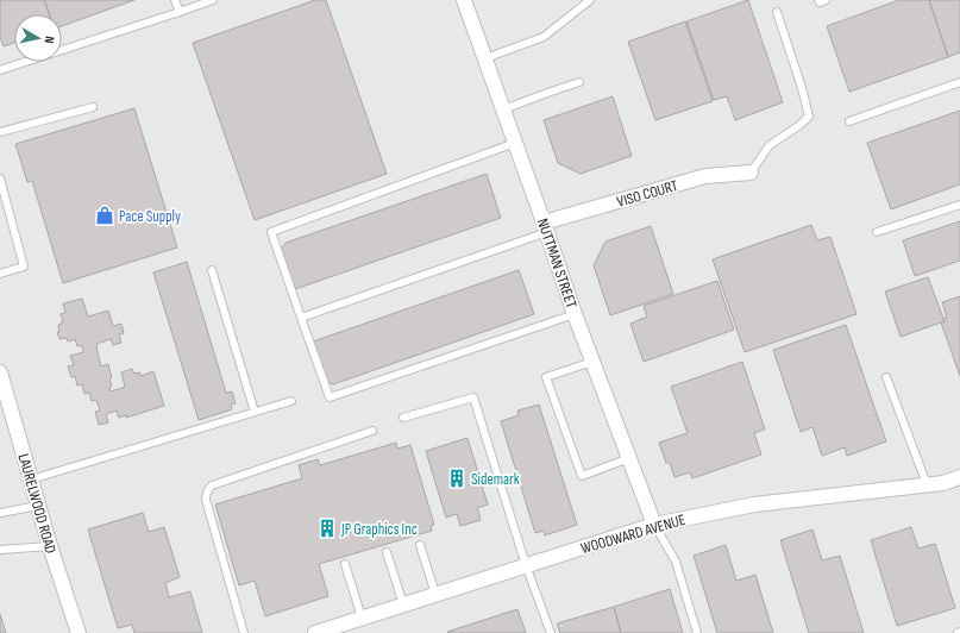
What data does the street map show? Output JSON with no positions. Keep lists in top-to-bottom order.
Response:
{
  "streets": {
    "street": [
      "VISO COURT",
      "NUTTMAN STREET",
      "LAURELWOOD ROAD",
      "WOODWARD AVENUE"
    ]
  },
  "crossings": [
    ["VISO COURT", "NUTTMAN STREET"],
    ["NUTTMAN STREET", "WOODWARD AVENUE"]
  ],
  "places": {
    "shop": ["Pace Supply"],
    "building": ["Sidemark", "JP Graphics Inc"]
  },
  "north": "right"
}
